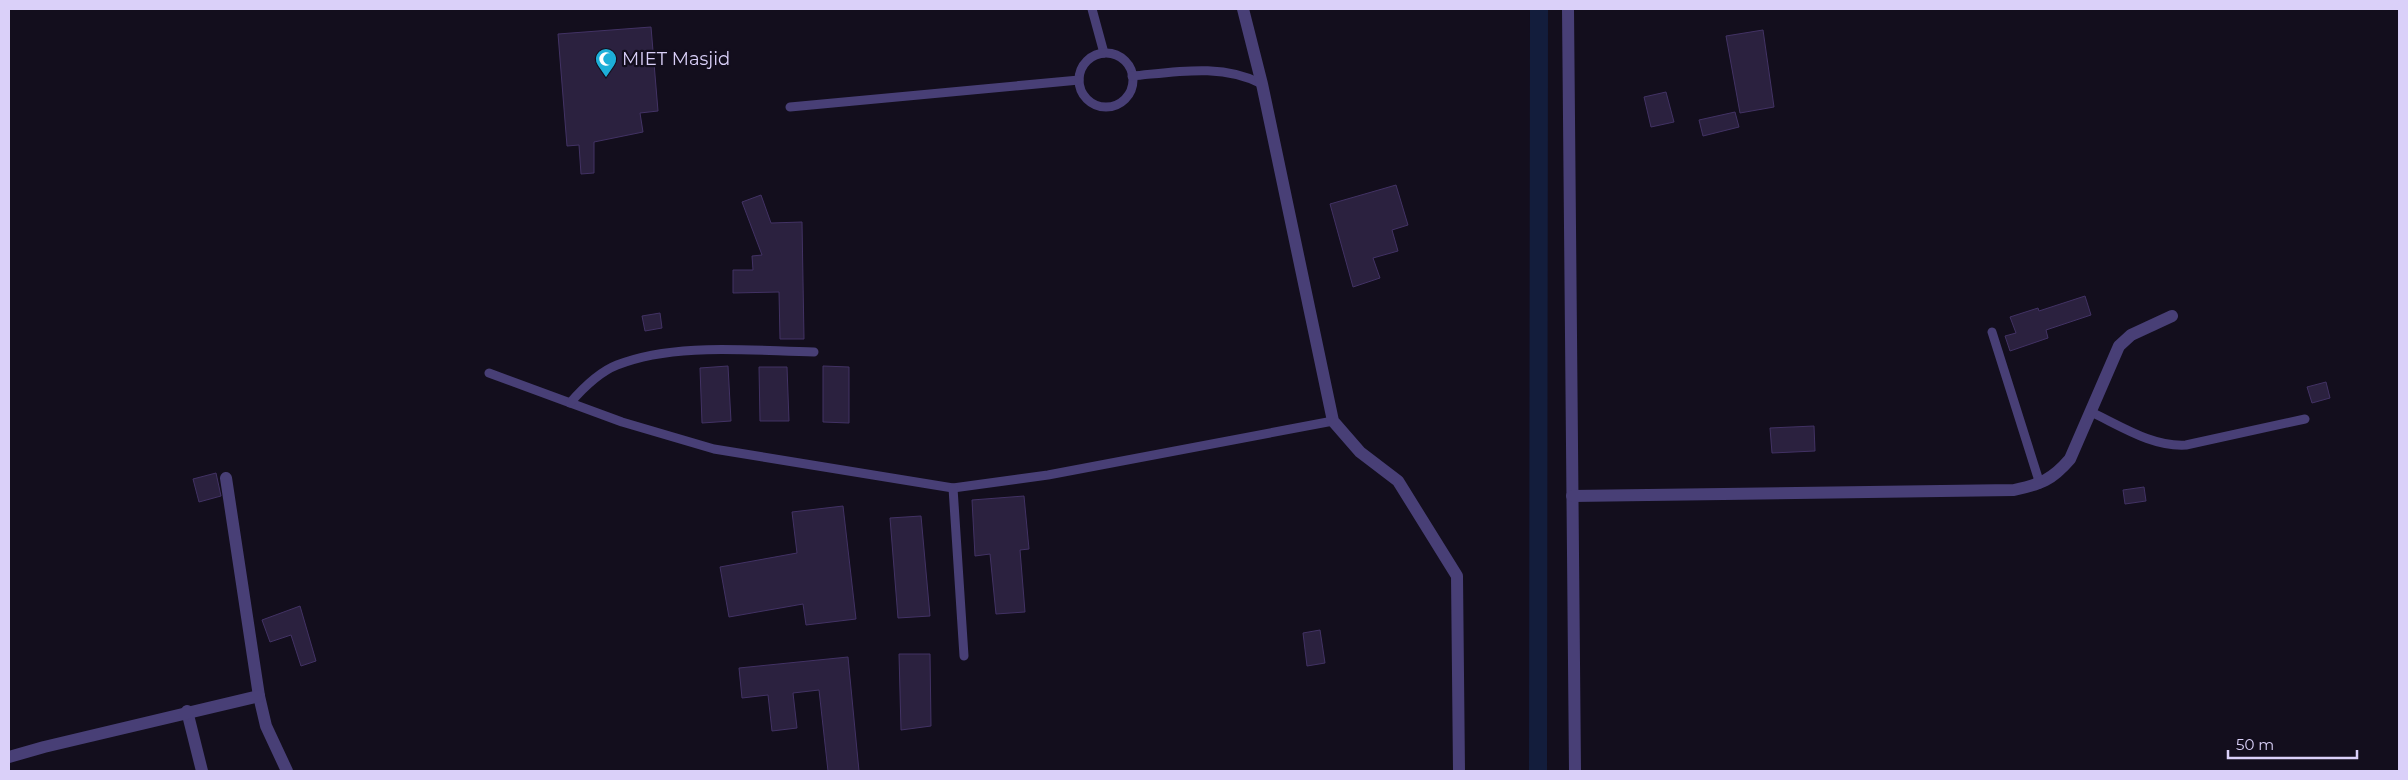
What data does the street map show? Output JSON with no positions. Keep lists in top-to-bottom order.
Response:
{
  "places": {
    "mosque": ["MIET Masjid"]
  },
  "scale_bar": "50 m"
}
